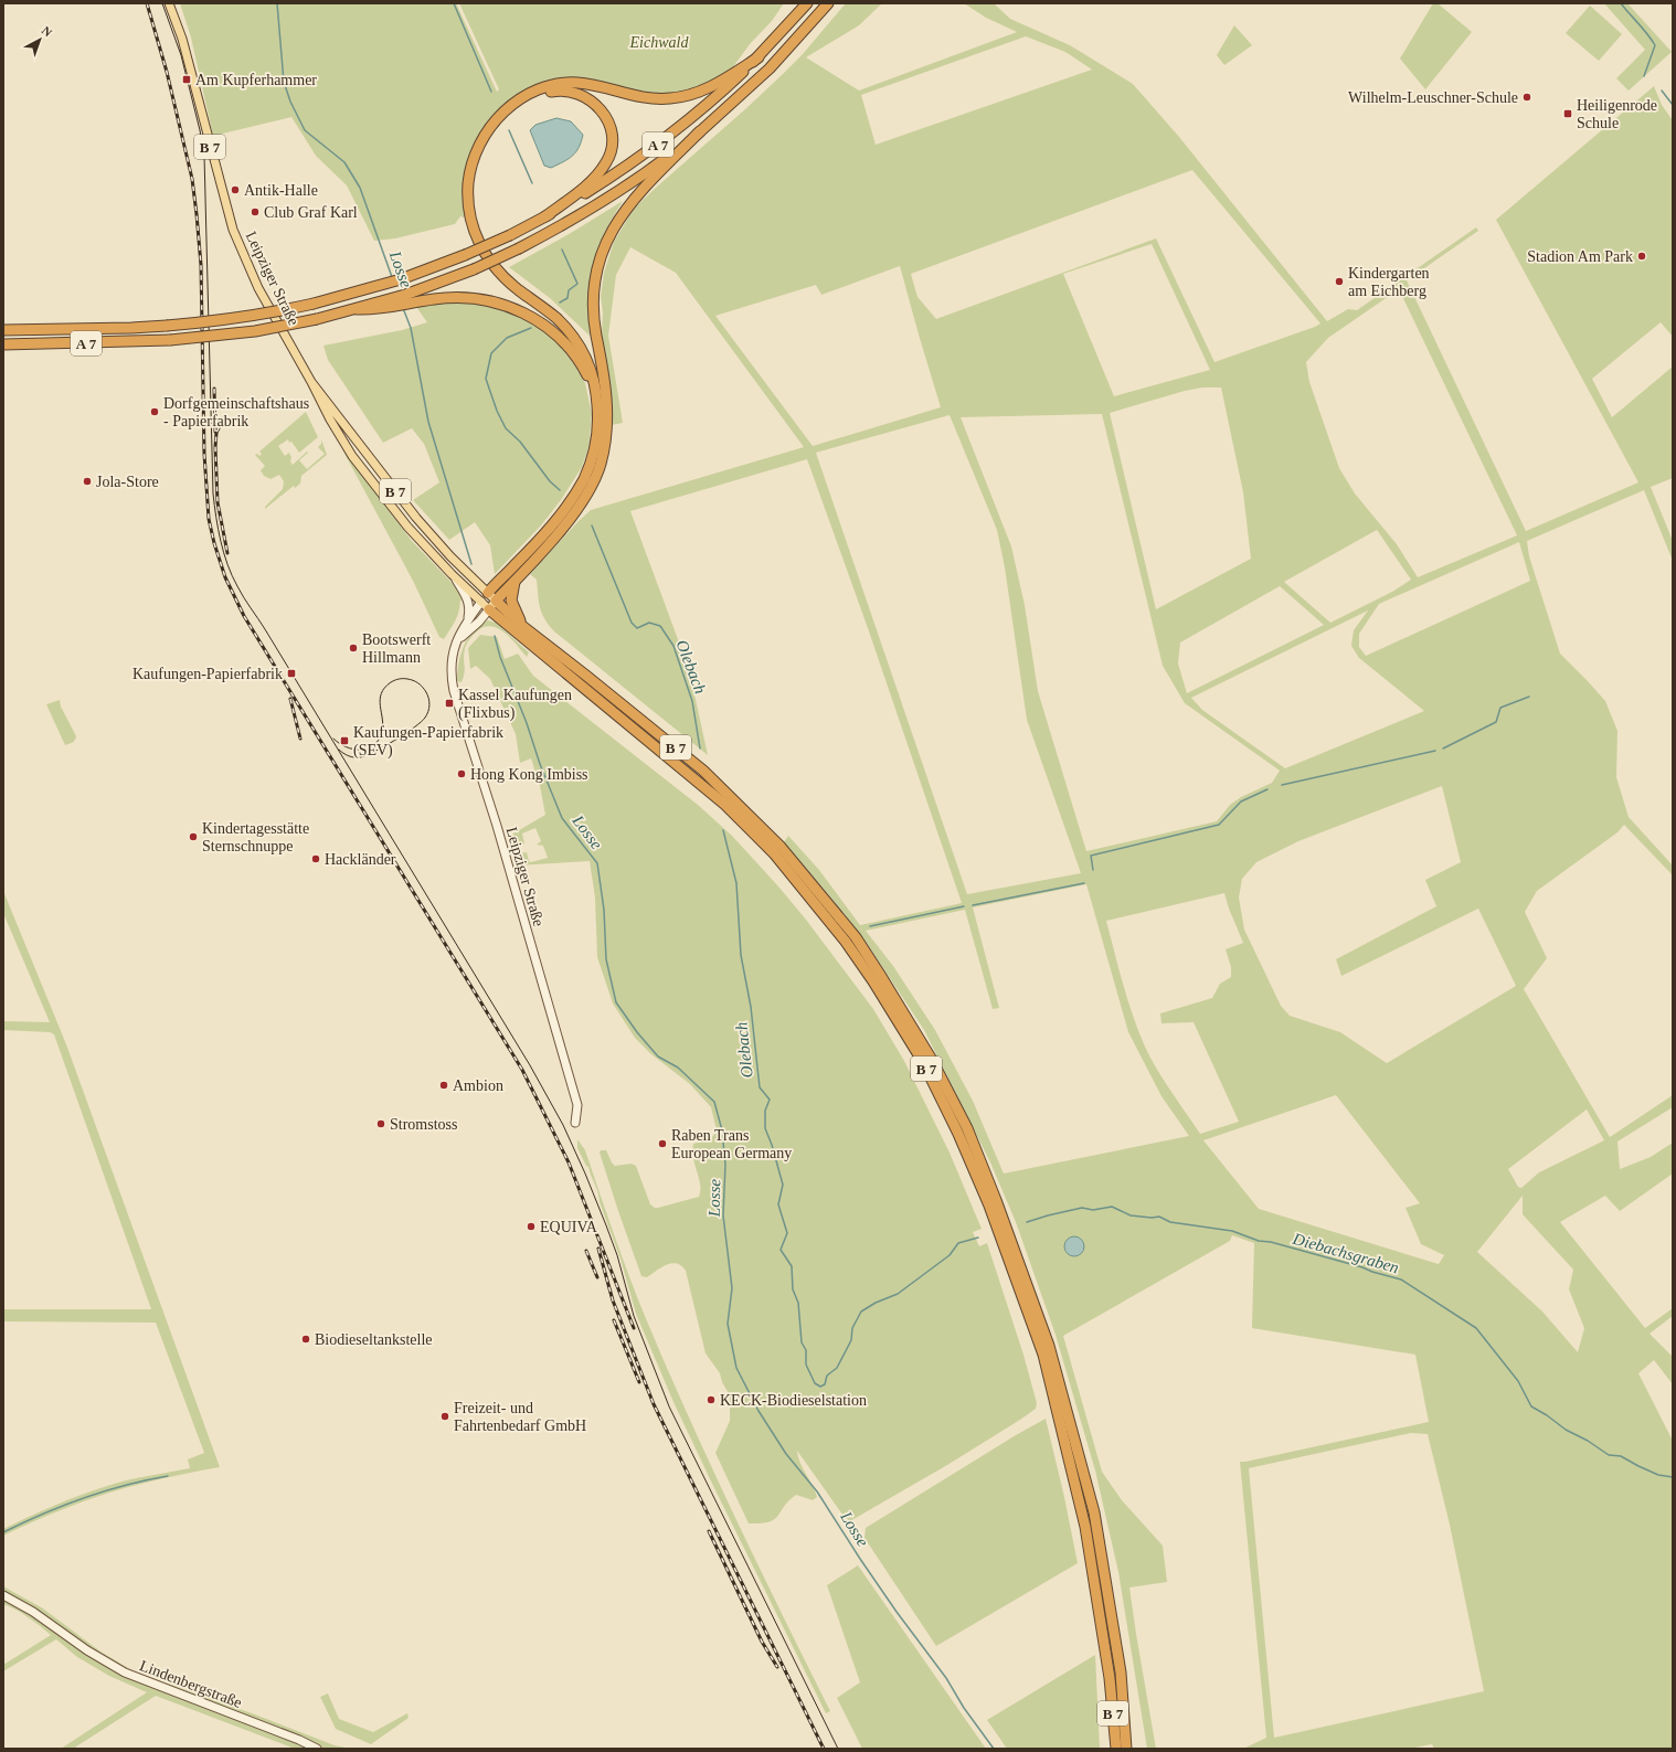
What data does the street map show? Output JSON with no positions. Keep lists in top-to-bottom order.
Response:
{
  "streets": {
    "highway": ["A 7", "B 7"],
    "main road": ["Leipziger Straße"],
    "street": ["Lindenbergstraße"]
  },
  "crossings": [
    ["B 7", "Leipziger Straße"]
  ],
  "water": ["Losse", "Olebach", "Diebachsgraben"],
  "parks": ["Eichwald"],
  "places": {
    "transit": [
      "Am Kupferhammer",
      "Heiligenrode Schule",
      "Kaufungen-Papierfabrik",
      "Kassel Kaufungen (Flixbus)",
      "Kaufungen-Papierfabrik (SEV)"
    ],
    "other": [
      "Wilhelm-Leuschner-Schule",
      "Antik-Halle",
      "Club Graf Karl",
      "Stadion Am Park",
      "Kindergarten am Eichberg",
      "Dorfgemeinschaftshaus - Papierfabrik",
      "Jola-Store",
      "Bootswerft Hillmann",
      "Hong Kong Imbiss",
      "Kindertagesstätte Sternschnuppe",
      "Hackländer",
      "Ambion",
      "Stromstoss",
      "Raben Trans European Germany",
      "EQUIVA",
      "Biodieseltankstelle",
      "KECK-Biodieselstation",
      "Freizeit- und Fahrtenbedarf GmbH"
    ]
  },
  "north": "top right"
}
